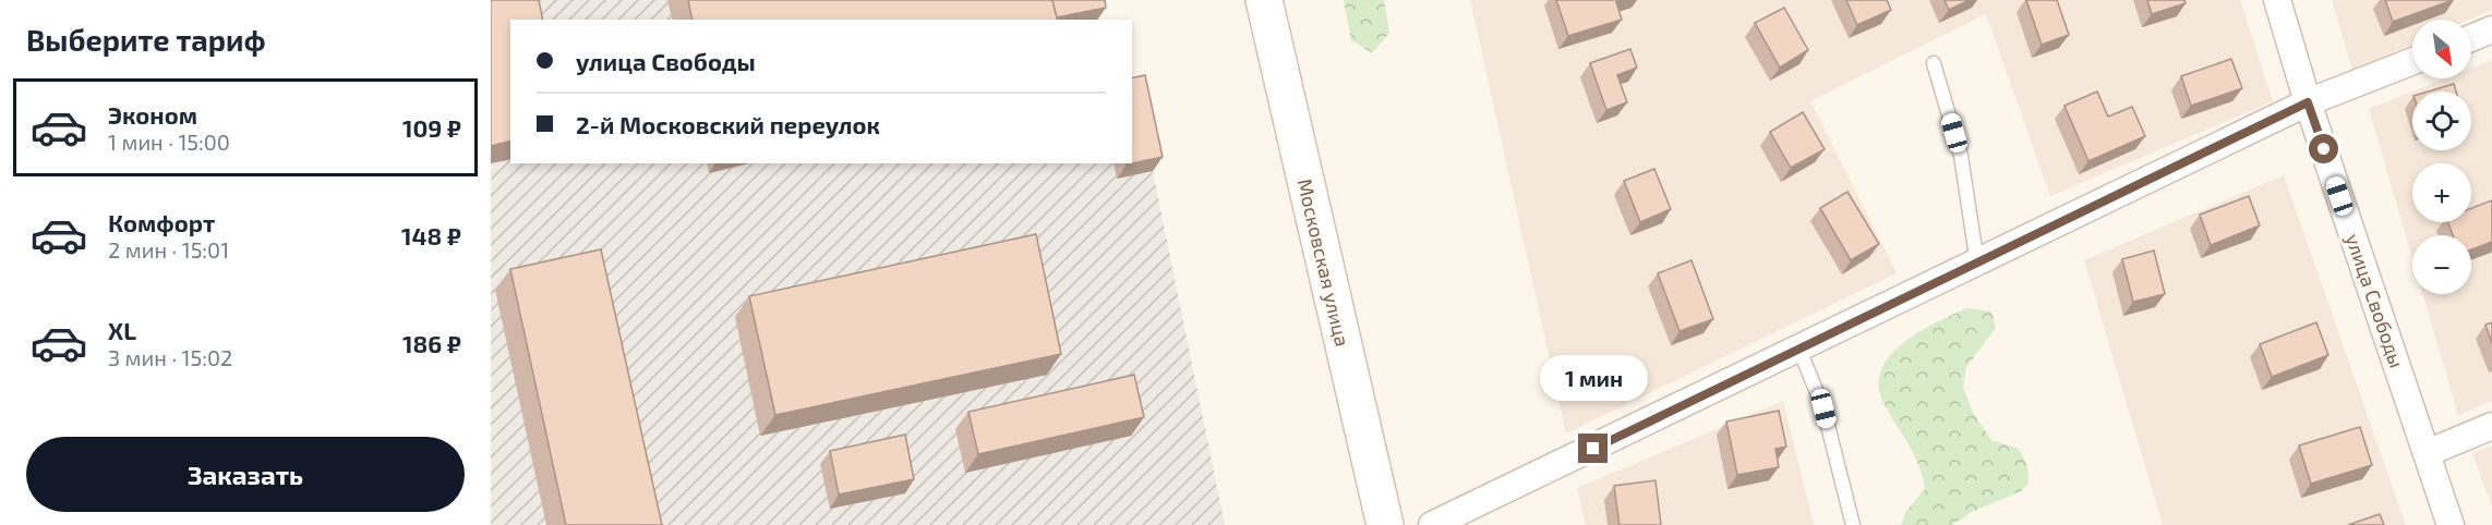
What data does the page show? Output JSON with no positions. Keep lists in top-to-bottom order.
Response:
{
  "streets": {
    "main road": ["Московская улица"],
    "street": ["улица Свободы"]
  },
  "north": "bottom right",
  "page": {
    "heading": "Выберите тариф",
    "map_buttons": ["+", "−"],
    "banner": ["улица Свободы", "2-й Московский переулок"],
    "list": [
      {
        "name": "Эконом",
        "note": "1 мин · 15:00",
        "value": "109 ₽"
      },
      {
        "name": "Комфорт",
        "note": "2 мин · 15:01",
        "value": "148 ₽"
      },
      {
        "name": "XL",
        "note": "3 мин · 15:02",
        "value": "186 ₽"
      }
    ],
    "bubble": "1 мин",
    "buttons": "Заказать"
  }
}
